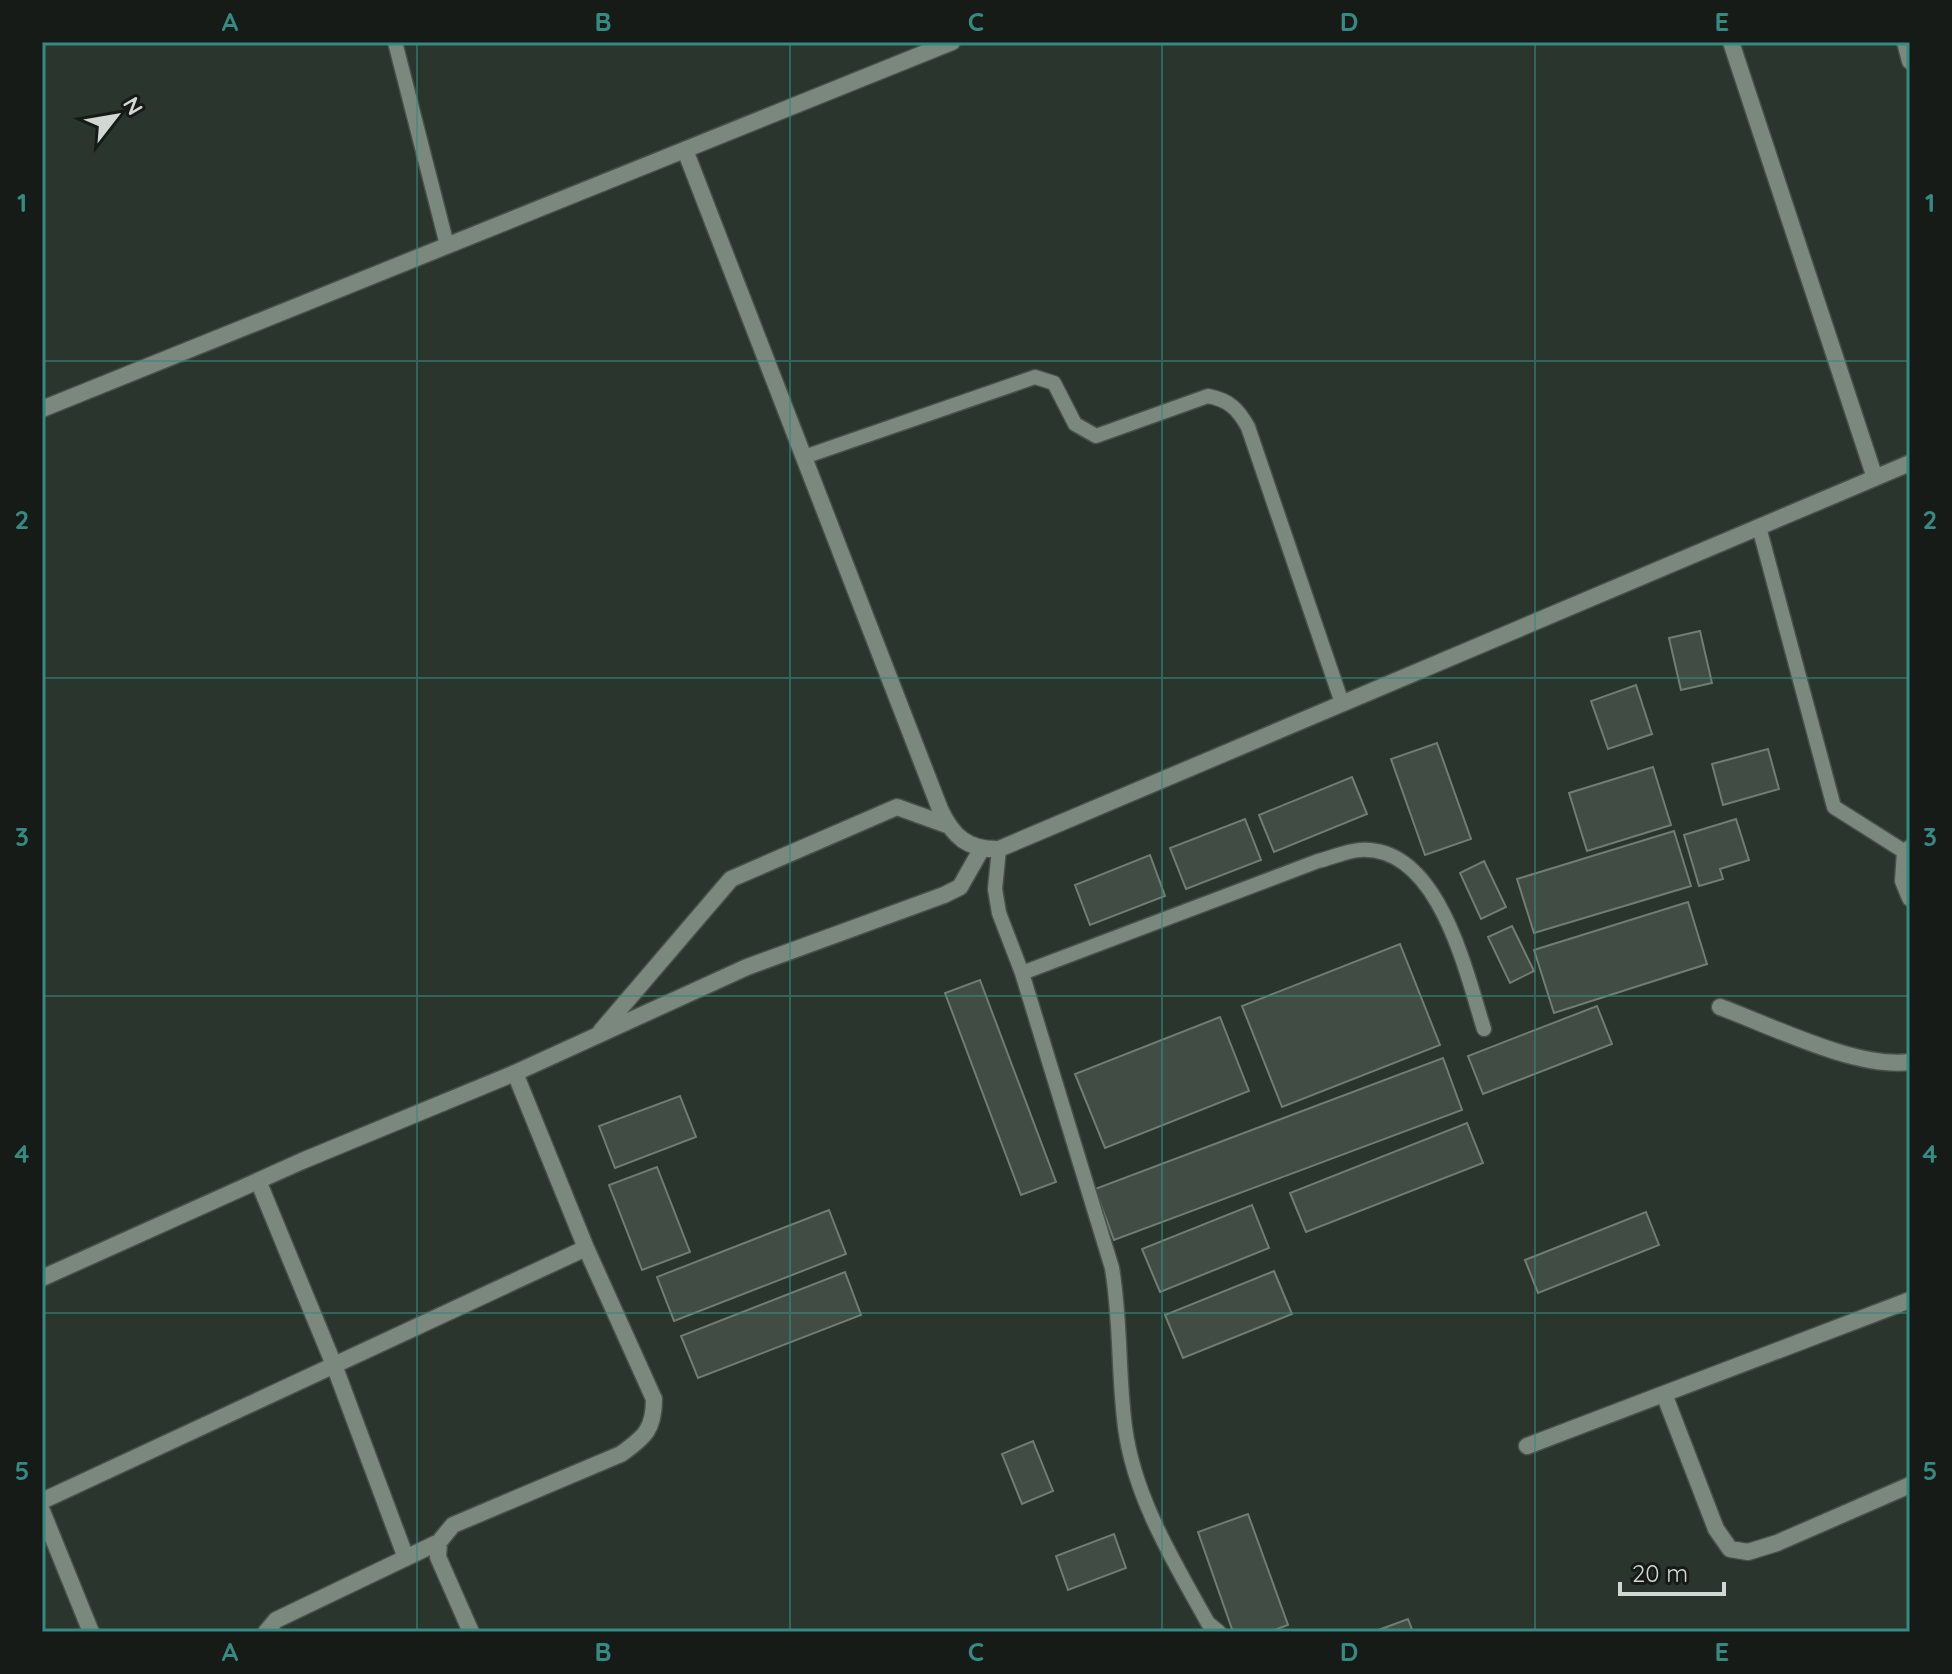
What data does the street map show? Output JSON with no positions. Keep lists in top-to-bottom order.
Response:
{
  "scale_bar": "20 m",
  "north": "top right",
  "grid": {
    "columns": [
      "A",
      "B",
      "C",
      "D",
      "E"
    ],
    "rows": [
      "1",
      "2",
      "3",
      "4",
      "5"
    ]
  }
}
